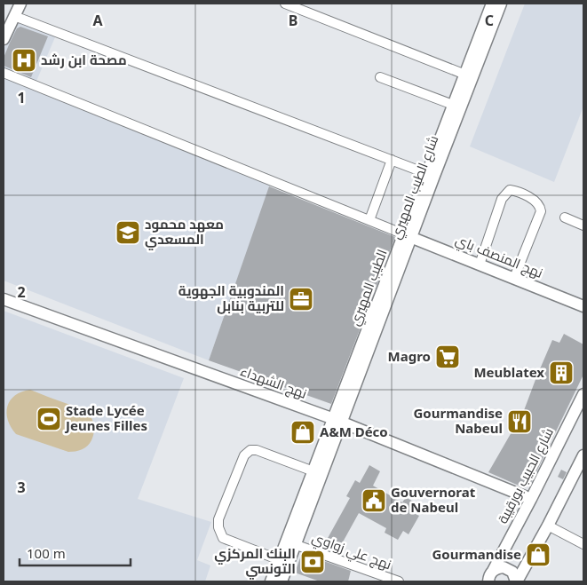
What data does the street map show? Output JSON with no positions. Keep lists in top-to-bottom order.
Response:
{
  "streets": {
    "street": [
      "شارع الطيب المهيري",
      "نهج المنصف باي",
      "نهج الشهداء",
      "شارع الحبيب بورقيبة",
      "نهج علي زواوي"
    ]
  },
  "crossings": [
    ["شارع الطيب المهيري", "نهج المنصف باي"],
    ["شارع الطيب المهيري", "نهج الشهداء"],
    ["شارع الطيب المهيري", "نهج علي زواوي"],
    ["نهج الشهداء", "شارع الحبيب بورقيبة"]
  ],
  "places": {
    "hospital": ["مصحة ابن رشد"],
    "school or university": ["معهد محمود المسعدي"],
    "office": ["المندوبية الجهوية للتربية بنابل"],
    "supermarket": ["Magro"],
    "building": ["Meublatex"],
    "sports": ["Stade Lycée Jeunes Filles"],
    "restaurant": ["Gourmandise Nabeul"],
    "shop": ["A&M Déco", "Gourmandise"],
    "public building": ["Gouvernorat de Nabeul"],
    "bank": ["البنك المركزي التونسي"]
  },
  "scale_bar": "100 m",
  "grid": {
    "columns": ["A", "B", "C"],
    "rows": ["1", "2", "3"]
  }
}
